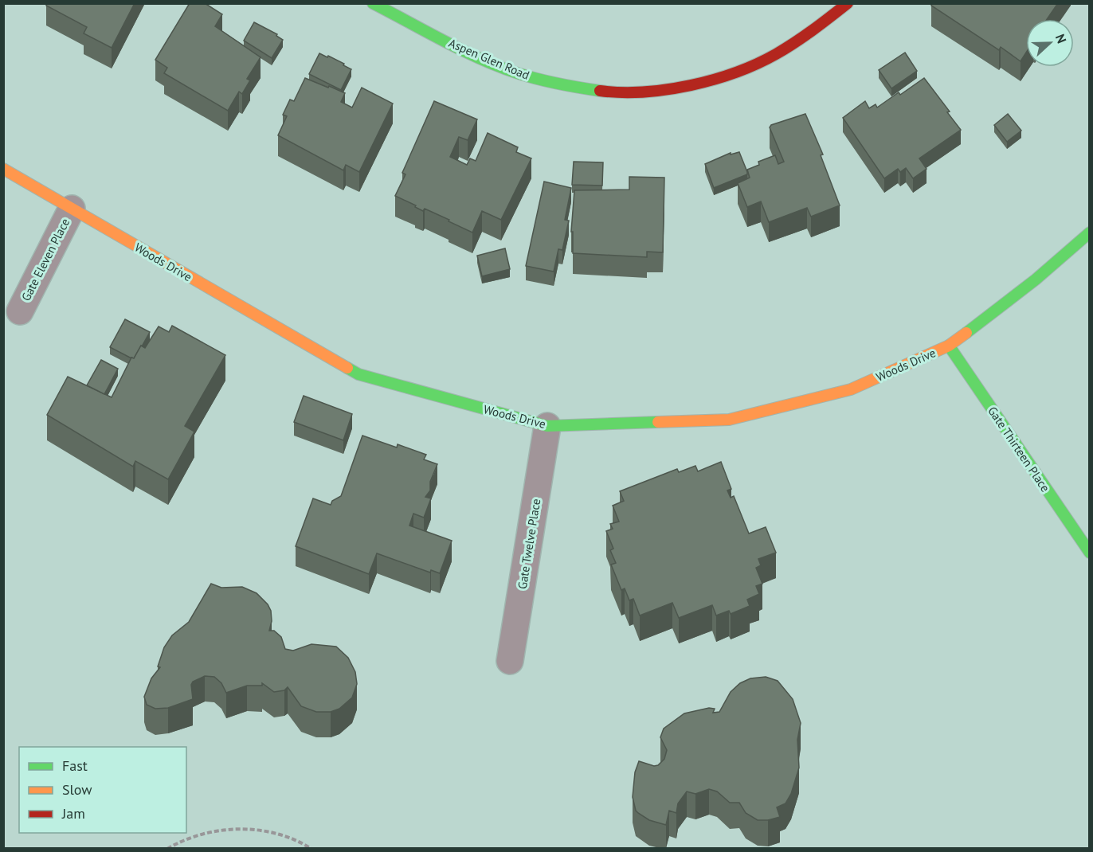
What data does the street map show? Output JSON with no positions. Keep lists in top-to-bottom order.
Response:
{
  "streets": {
    "street": [
      "Aspen Glen Road",
      "Gate Eleven Place",
      "Woods Drive",
      "Gate Thirteen Place",
      "Gate Twelve Place"
    ]
  },
  "crossings": [
    ["Gate Eleven Place", "Woods Drive"],
    ["Woods Drive", "Gate Thirteen Place"],
    ["Woods Drive", "Gate Twelve Place"]
  ],
  "legend": ["Fast", "Slow", "Jam"],
  "north": "right"
}
